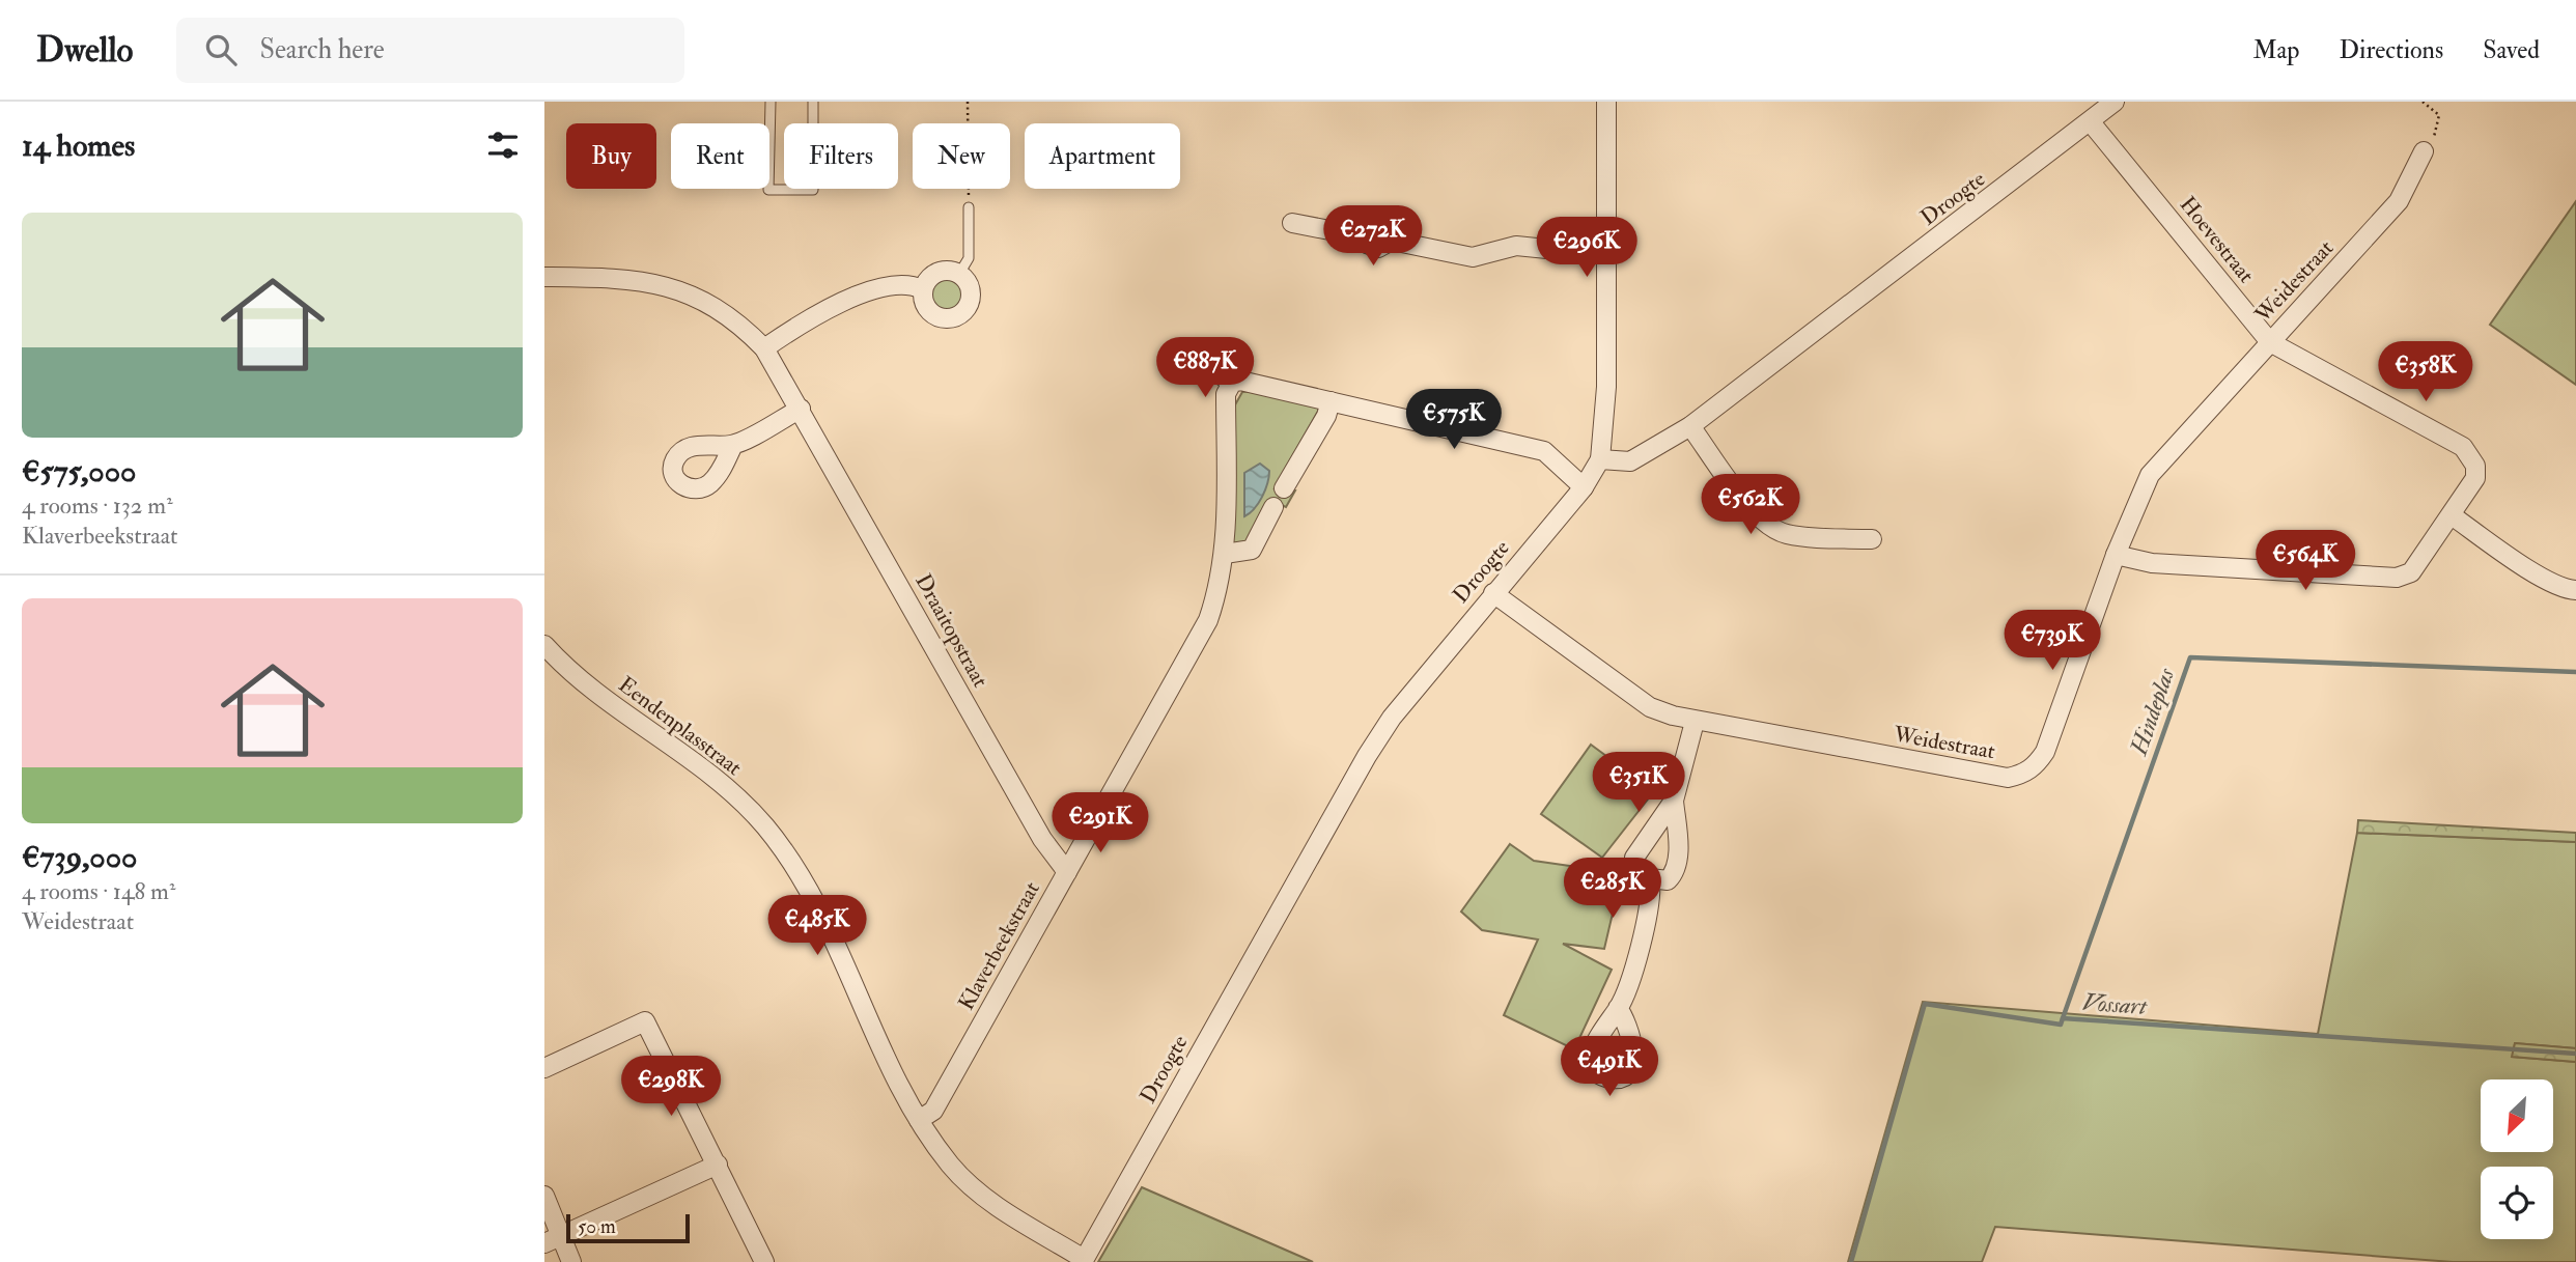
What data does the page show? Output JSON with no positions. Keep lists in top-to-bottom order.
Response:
{
  "streets": {
    "street": [
      "Droogte",
      "Hoevestraat",
      "Weidestraat",
      "Draaitopstraat",
      "Eendenplasstraat",
      "Klaverbeekstraat"
    ]
  },
  "crossings": [
    ["Droogte", "Hoevestraat"],
    ["Droogte", "Weidestraat"],
    ["Droogte", "Eendenplasstraat"],
    ["Hoevestraat", "Weidestraat"],
    ["Draaitopstraat", "Klaverbeekstraat"],
    ["Eendenplasstraat", "Klaverbeekstraat"]
  ],
  "water": ["Hindeplas", "Vossart"],
  "scale_bar": "50 m",
  "north": "bottom left",
  "page": {
    "header": "Dwello",
    "search": "Search here",
    "nav": ["Map", "Directions", "Saved"],
    "heading": "14 homes",
    "chip": [
      "Buy",
      "Rent",
      "Filters",
      "New",
      "Apartment"
    ],
    "list": [
      {
        "name": "€575,000",
        "note": "4 rooms · 132 m² · Klaverbeekstraat"
      },
      {
        "name": "€739,000",
        "note": "4 rooms · 148 m² · Weidestraat"
      }
    ],
    "price": [
      "€272K",
      "€296K",
      "€887K",
      "€358K",
      "€575K",
      "€562K",
      "€564K",
      "€739K",
      "€351K",
      "€291K",
      "€285K",
      "€485K",
      "€491K",
      "€298K"
    ],
    "scale": "50 m"
  }
}
